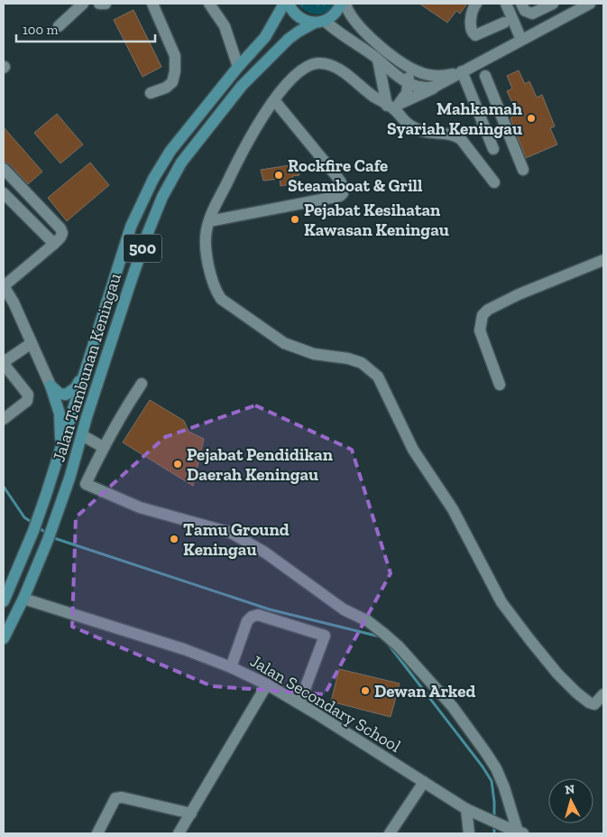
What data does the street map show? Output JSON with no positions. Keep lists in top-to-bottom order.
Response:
{
  "streets": {
    "main road": ["500", "Jalan Tambunan Keningau"],
    "street": ["Jalan Secondary School"]
  },
  "crossings": [
    ["500", "Jalan Tambunan Keningau"],
    ["Jalan Tambunan Keningau", "Jalan Secondary School"]
  ],
  "places": [
    "Mahkamah Syariah Keningau",
    "Rockfire Cafe Steamboat & Grill",
    "Pejabat Kesihatan Kawasan Keningau",
    "Pejabat Pendidikan Daerah Keningau",
    "Tamu Ground Keningau",
    "Dewan Arked"
  ],
  "scale_bar": "100 m",
  "north": "top"
}
